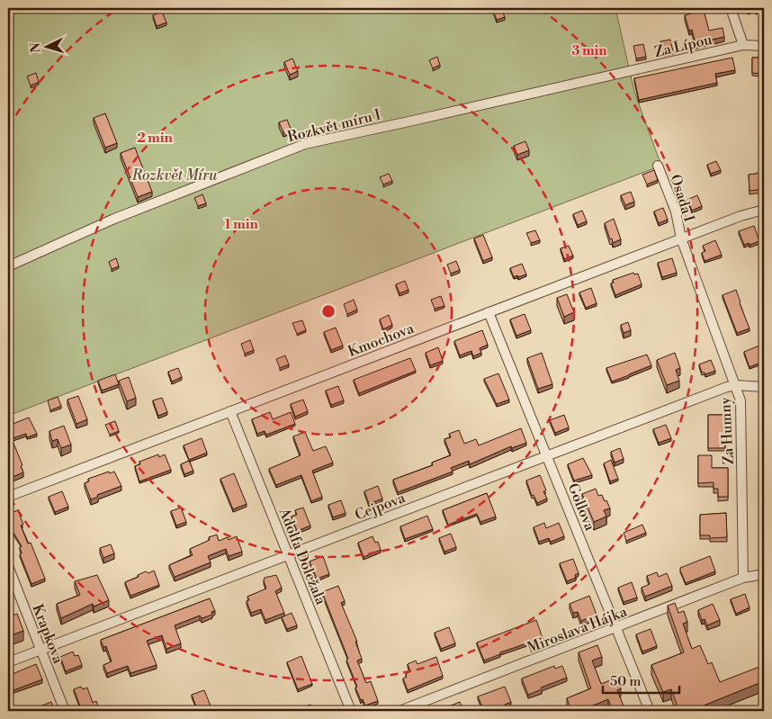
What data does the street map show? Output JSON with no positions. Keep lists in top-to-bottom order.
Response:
{
  "streets": {
    "street": [
      "Za Lípou",
      "Rozkvět míru I",
      "Osada I",
      "Kmochova",
      "Za Humny",
      "Cejpova",
      "Gollova",
      "Adolfa Doležala",
      "Miroslava Hájka",
      "Krapkova"
    ]
  },
  "crossings": [
    ["Za Lípou", "Rozkvět míru I"],
    ["Osada I", "Kmochova"],
    ["Osada I", "Za Humny"],
    ["Kmochova", "Za Humny"],
    ["Kmochova", "Gollova"],
    ["Kmochova", "Adolfa Doležala"],
    ["Za Humny", "Cejpova"],
    ["Za Humny", "Miroslava Hájka"],
    ["Cejpova", "Gollova"],
    ["Cejpova", "Adolfa Doležala"],
    ["Cejpova", "Krapkova"],
    ["Gollova", "Miroslava Hájka"]
  ],
  "parks": ["Rozkvět Míru"],
  "scale_bar": "50 m",
  "north": "left",
  "rings": ["3 min", "2 min", "1 min"]
}
